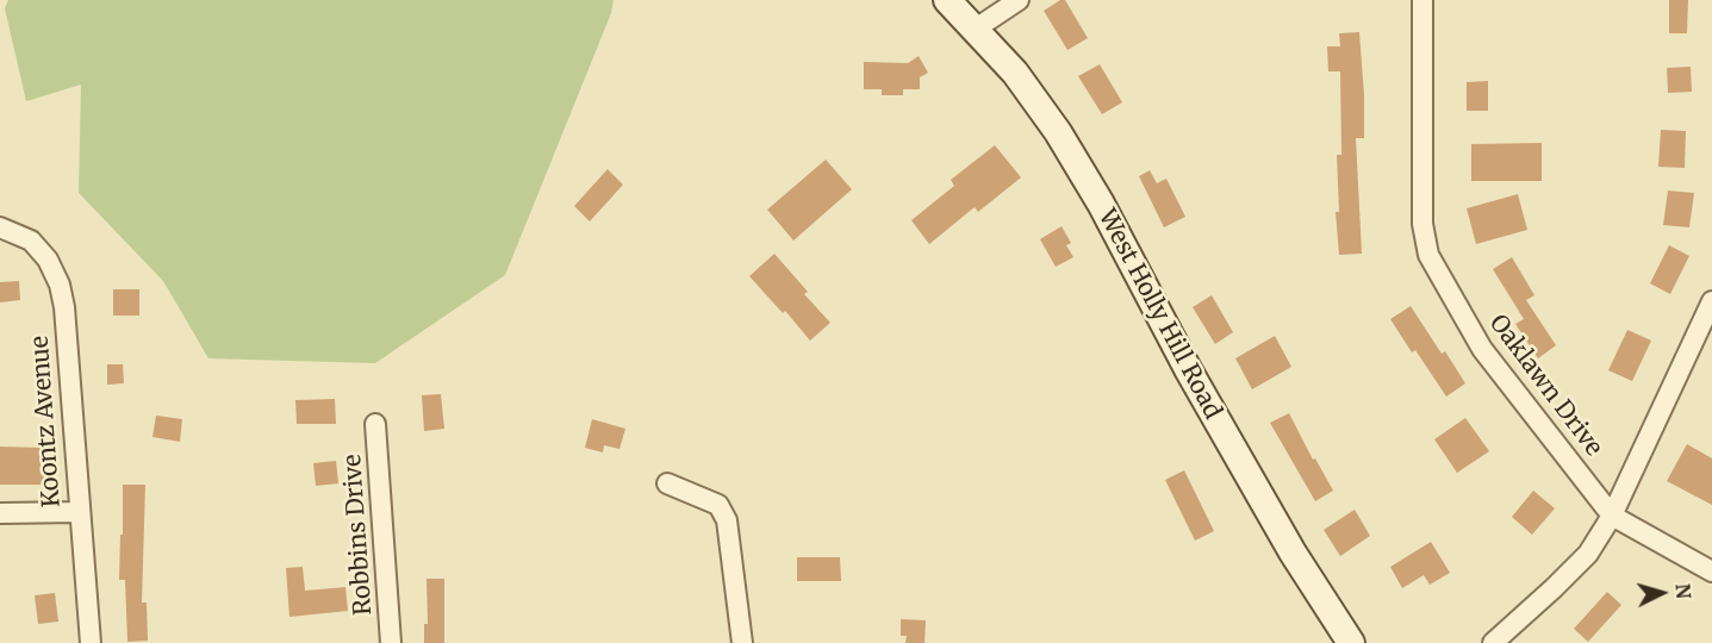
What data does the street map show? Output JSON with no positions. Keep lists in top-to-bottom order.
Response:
{
  "streets": {
    "street": [
      "West Holly Hill Road",
      "Oaklawn Drive",
      "Koontz Avenue",
      "Robbins Drive"
    ]
  },
  "north": "right"
}
